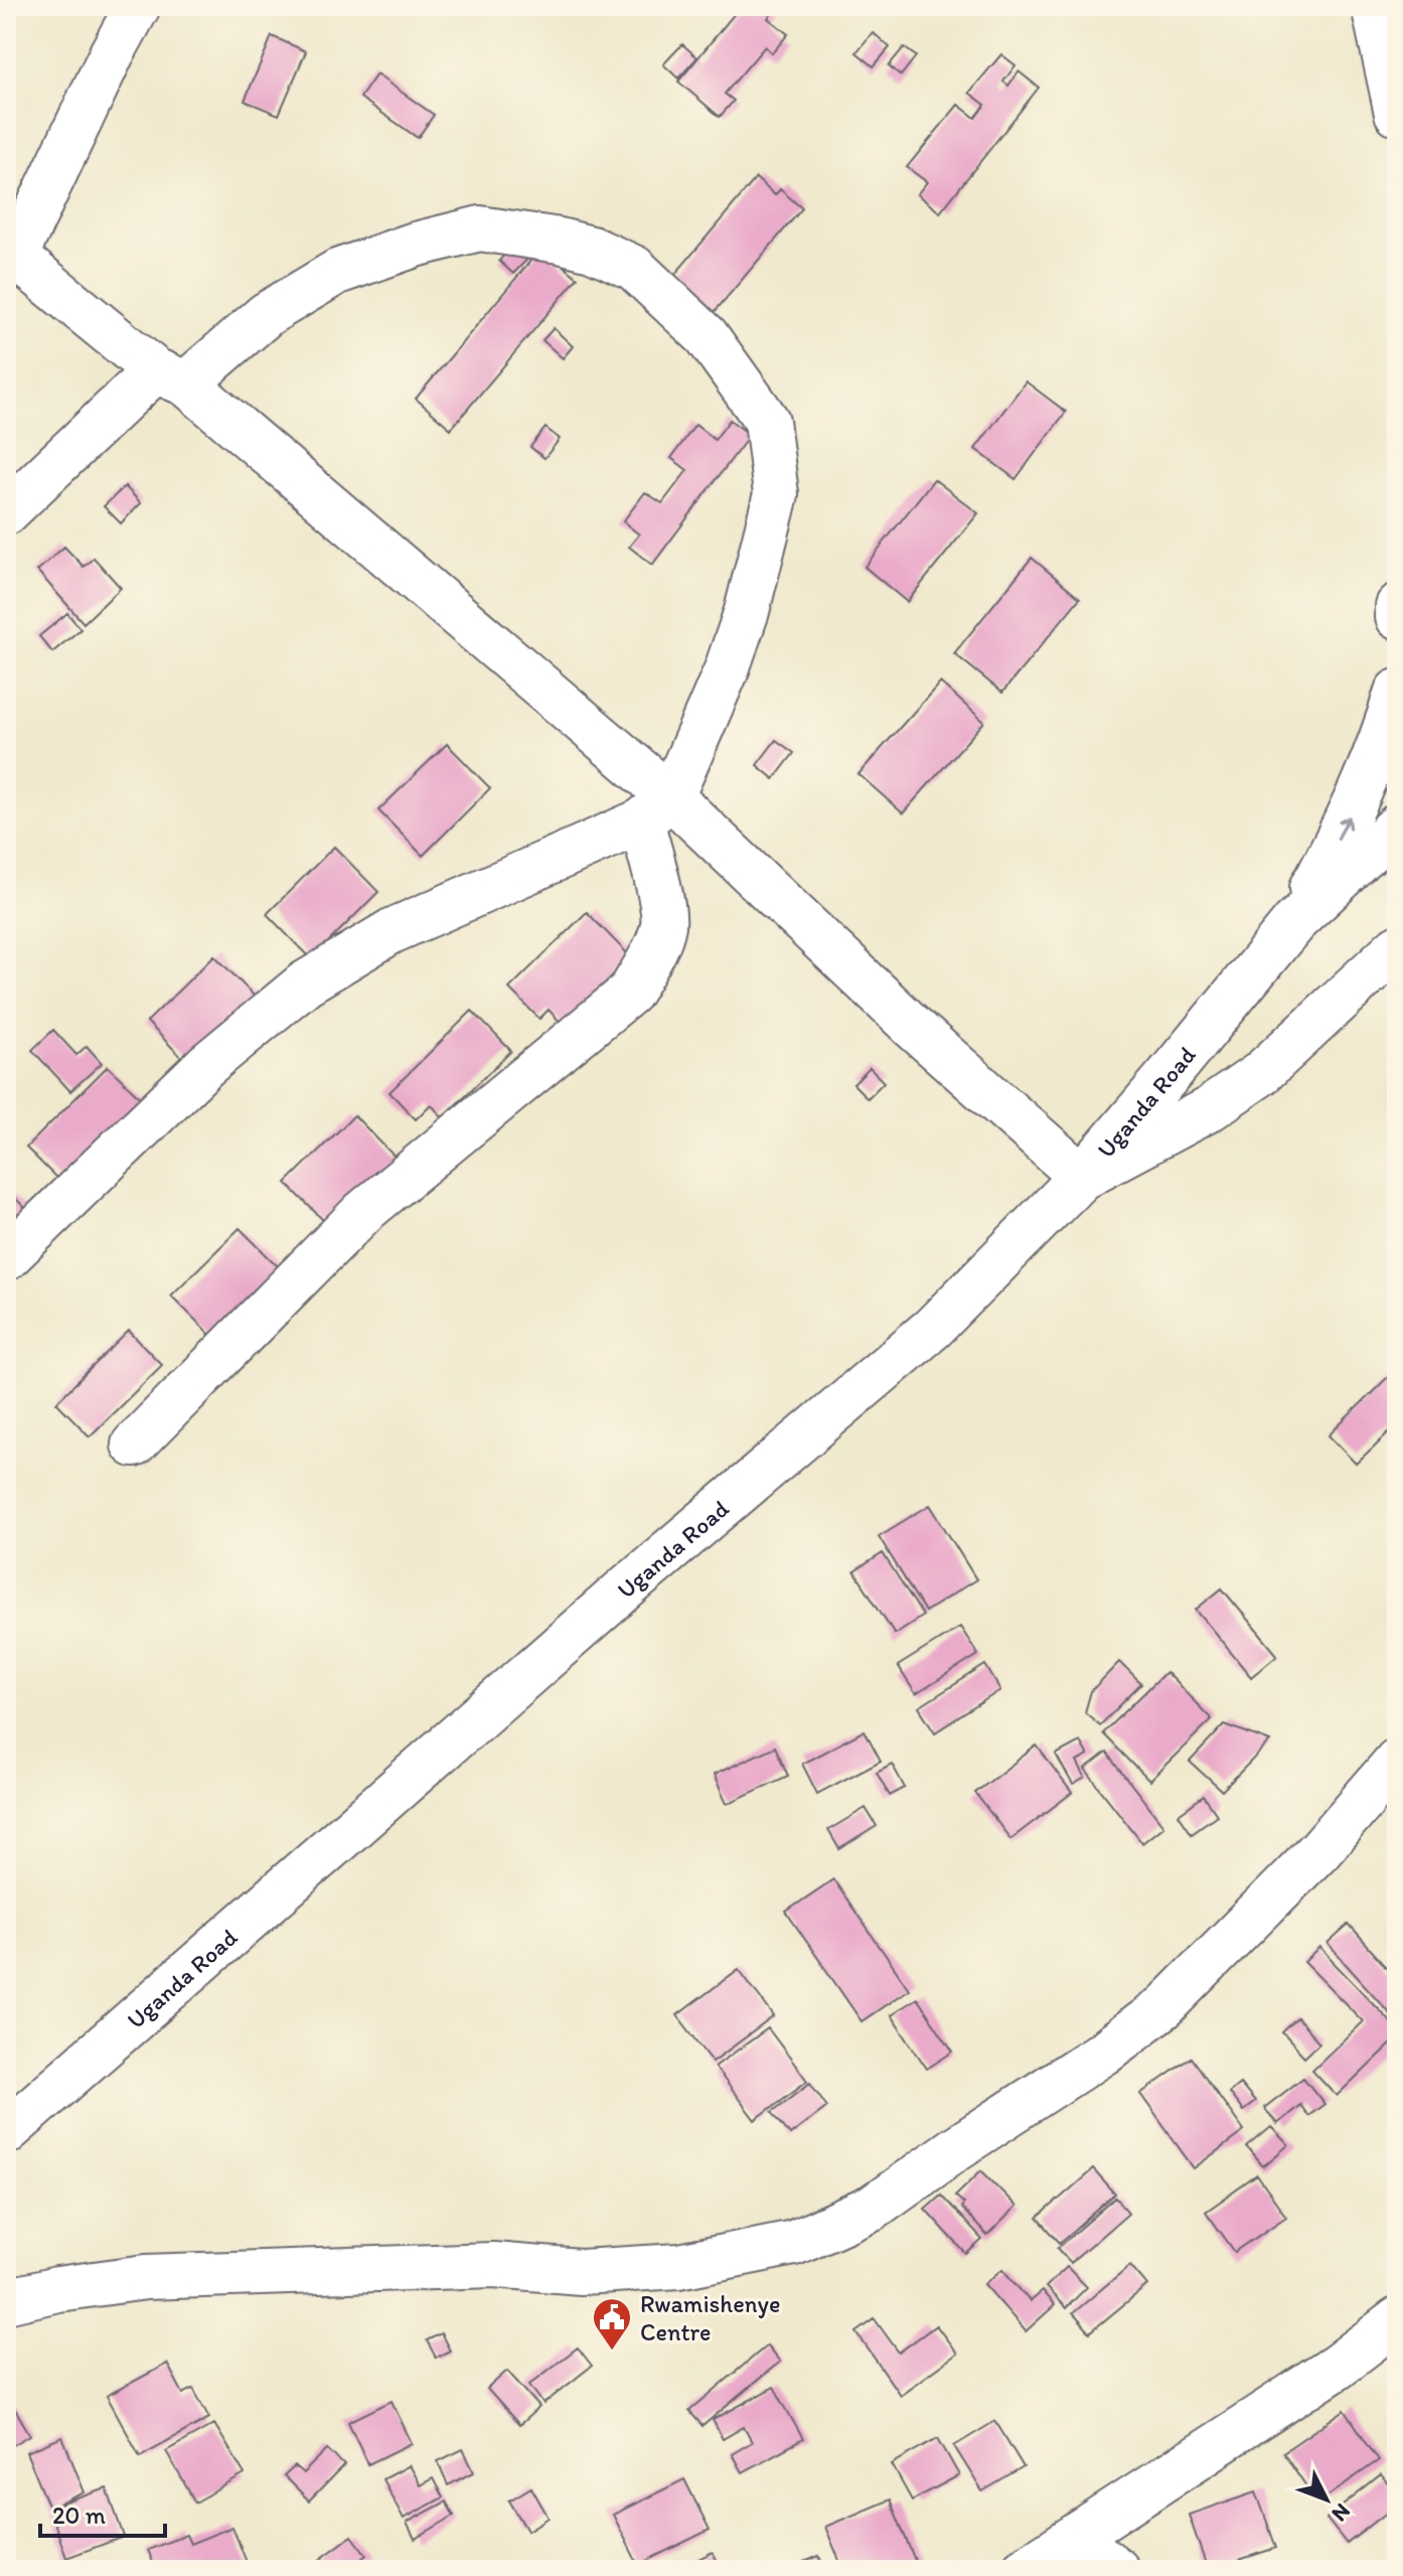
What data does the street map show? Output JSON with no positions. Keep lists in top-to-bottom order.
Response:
{
  "streets": {
    "main road": ["Uganda Road"]
  },
  "places": {
    "public building": ["Rwamishenye Centre"]
  },
  "scale_bar": "20 m",
  "north": "bottom right"
}
